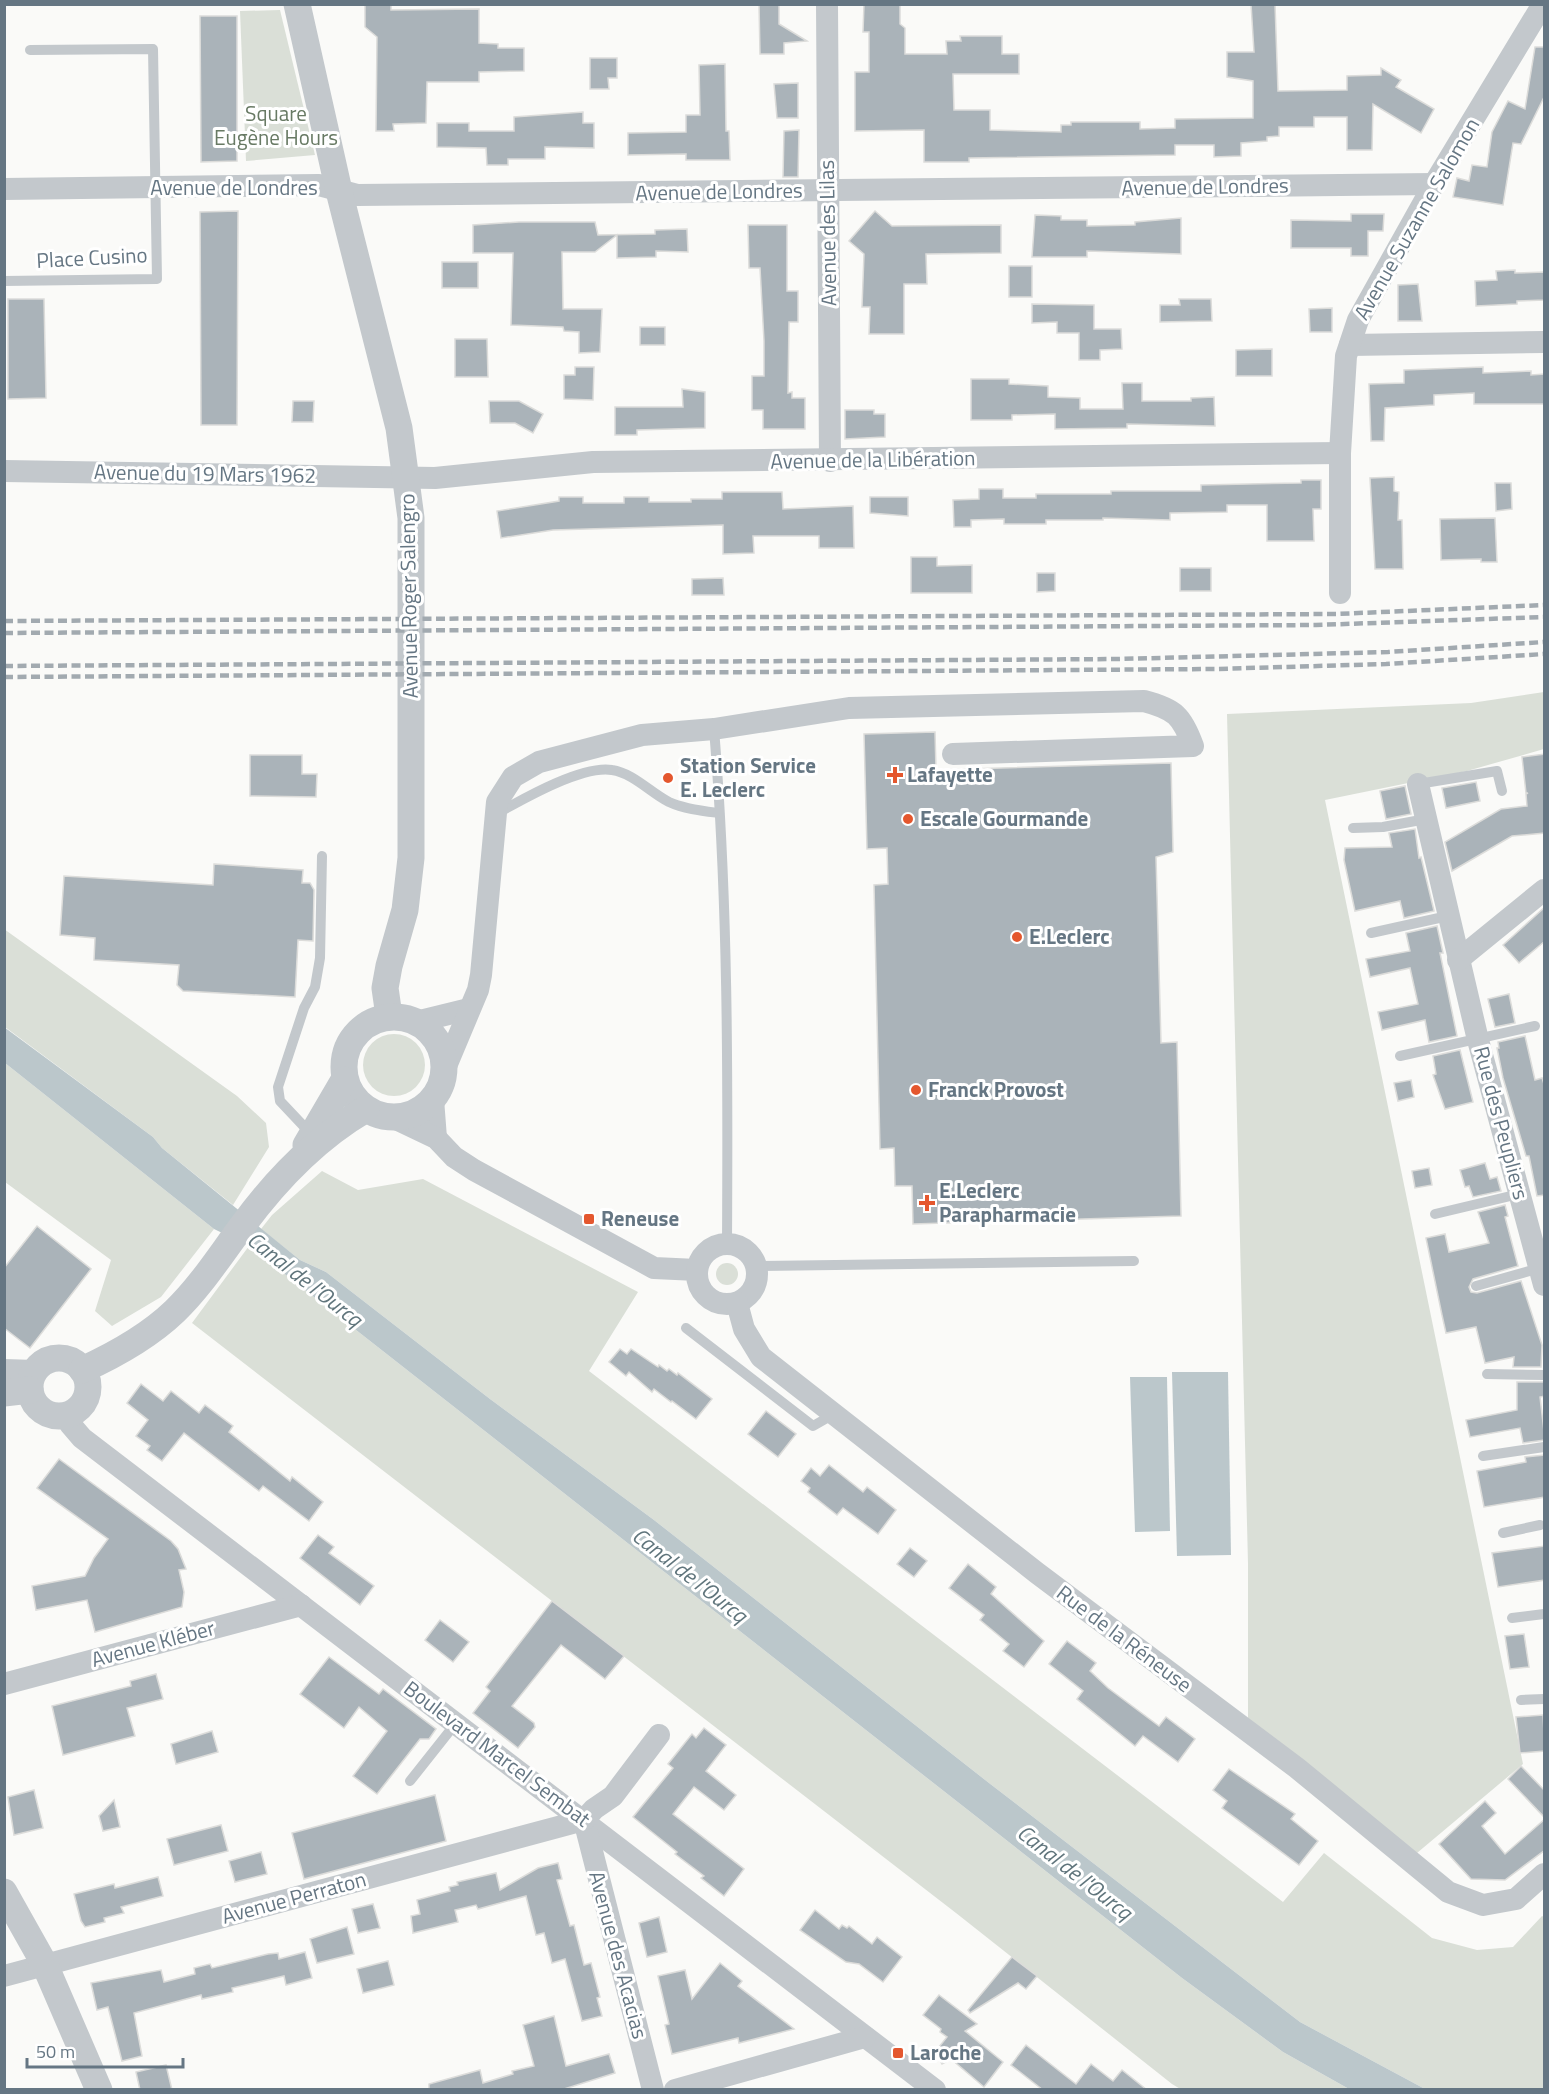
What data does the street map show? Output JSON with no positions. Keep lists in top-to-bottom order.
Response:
{
  "streets": {
    "street": [
      "Avenue de Londres",
      "Avenue Suzanne Salomon",
      "Avenue des Lilas",
      "Avenue de la Libération",
      "Avenue du 19 Mars 1962",
      "Avenue Roger Salengro",
      "Rue des Peupliers",
      "Rue de la Réneuse",
      "Avenue Kléber",
      "Boulevard Marcel Sembat",
      "Avenue Perraton",
      "Avenue des Acacias"
    ],
    "lane": ["Place Cusino"]
  },
  "crossings": [
    ["Avenue de Londres", "Avenue Suzanne Salomon"],
    ["Avenue de Londres", "Avenue des Lilas"],
    ["Avenue de Londres", "Place Cusino"],
    ["Avenue de Londres", "Avenue Roger Salengro"],
    ["Avenue Suzanne Salomon", "Avenue de la Libération"],
    ["Avenue des Lilas", "Avenue de la Libération"],
    ["Avenue de la Libération", "Avenue du 19 Mars 1962"],
    ["Avenue de la Libération", "Avenue Roger Salengro"],
    ["Avenue du 19 Mars 1962", "Avenue Roger Salengro"],
    ["Avenue Kléber", "Boulevard Marcel Sembat"],
    ["Boulevard Marcel Sembat", "Avenue Perraton"],
    ["Boulevard Marcel Sembat", "Avenue des Acacias"],
    ["Avenue Perraton", "Avenue des Acacias"]
  ],
  "water": ["Canal de l'Ourcq"],
  "parks": ["Square Eugène Hours"],
  "places": {
    "health": ["Lafayette", "E.Leclerc Parapharmacie"],
    "other": [
      "Station Service E. Leclerc",
      "Escale Gourmande",
      "E.Leclerc",
      "Franck Provost"
    ],
    "transit": ["Reneuse", "Laroche"]
  },
  "scale_bar": "50 m"
}
